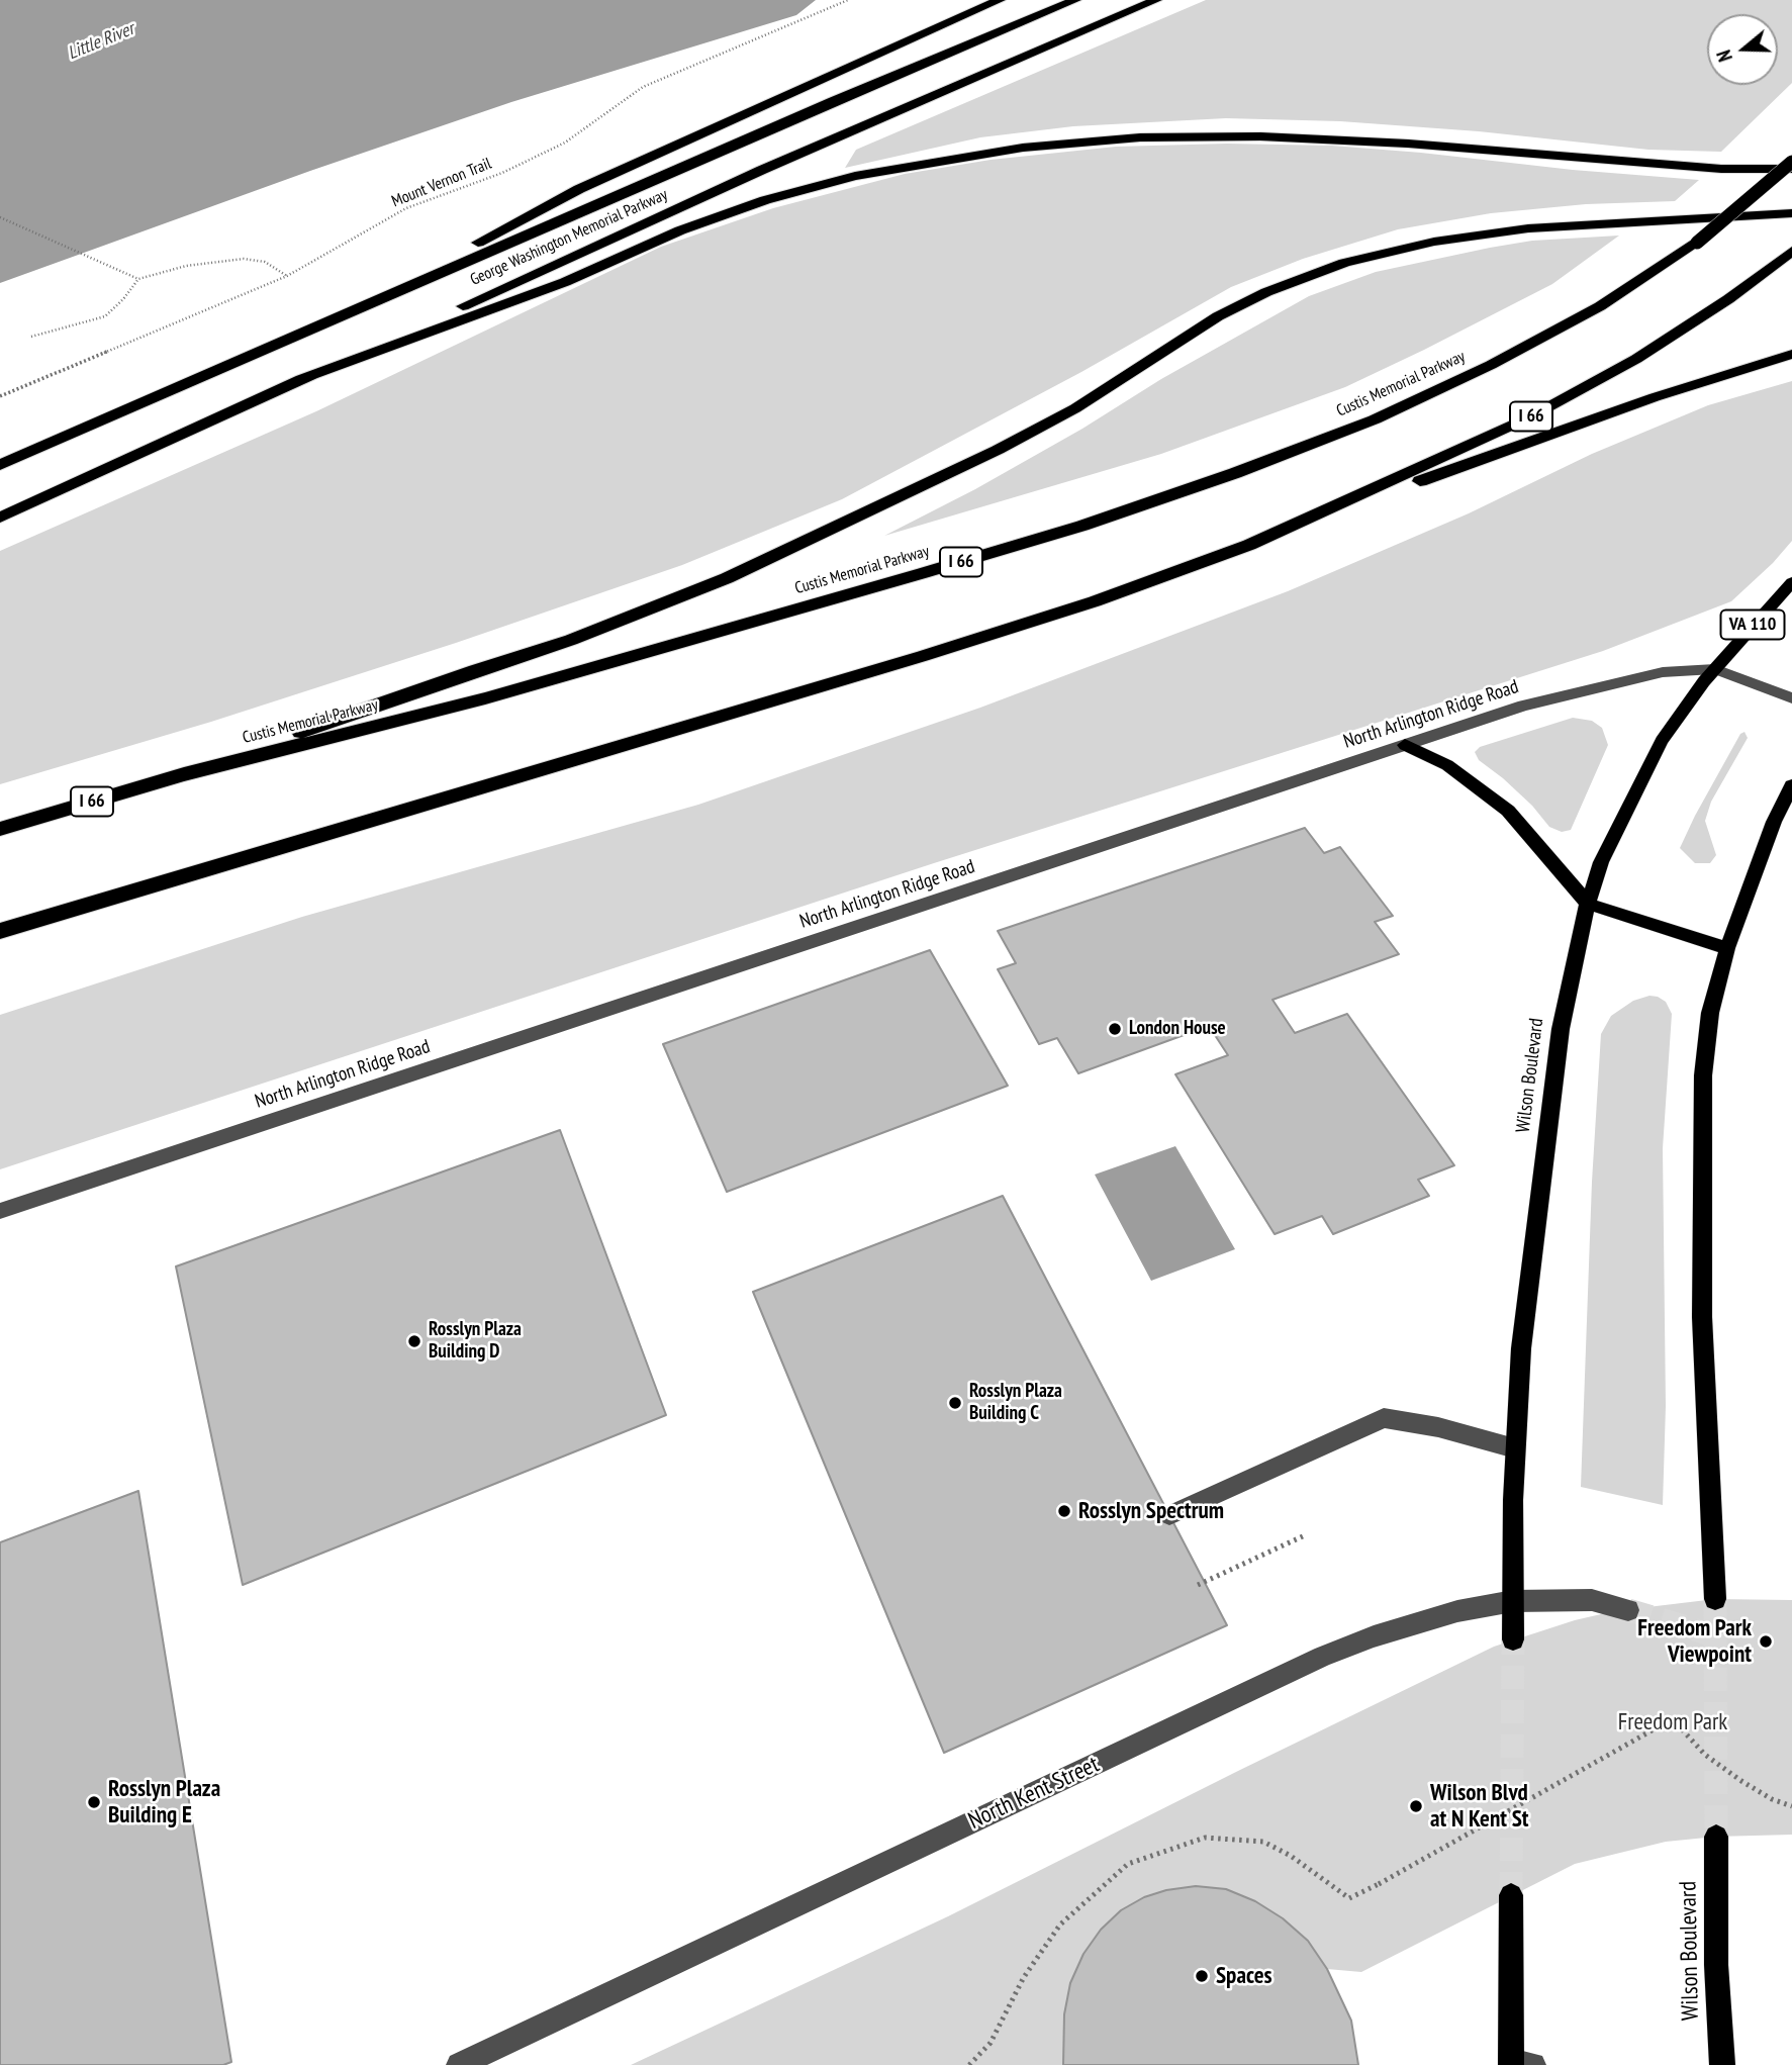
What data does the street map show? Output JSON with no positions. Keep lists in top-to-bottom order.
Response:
{
  "streets": {
    "highway": ["George Washington Memorial Parkway", "Custis Memorial Parkway", "I 66"],
    "main road": ["VA 110", "Wilson Boulevard"],
    "street": ["North Arlington Ridge Road", "North Kent Street"],
    "path": ["Mount Vernon Trail"]
  },
  "crossings": [
    ["North Arlington Ridge Road", "Wilson Boulevard"],
    ["Wilson Boulevard", "North Kent Street"]
  ],
  "water": ["Little River"],
  "parks": ["Freedom Park"],
  "places": [
    "London House",
    "Rosslyn Plaza Building D",
    "Rosslyn Plaza Building C",
    "Rosslyn Spectrum",
    "Freedom Park Viewpoint",
    "Rosslyn Plaza Building E",
    "Wilson Blvd at N Kent St",
    "Spaces"
  ],
  "north": "left"
}
